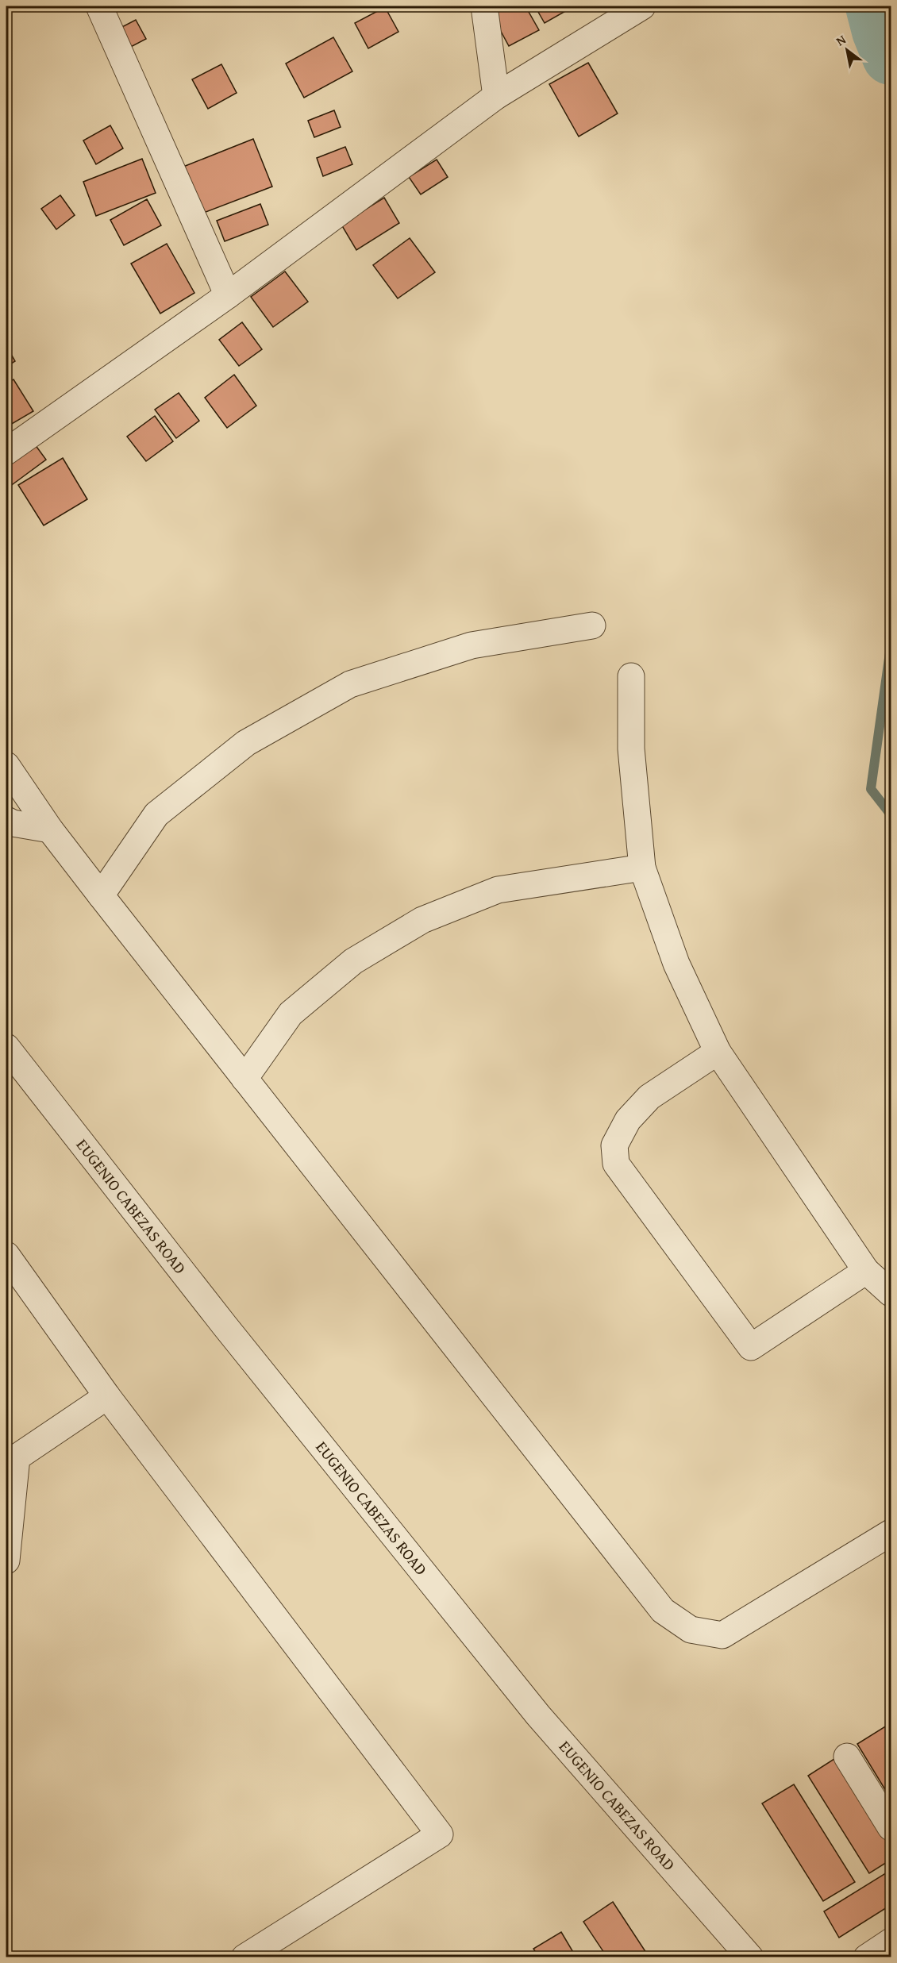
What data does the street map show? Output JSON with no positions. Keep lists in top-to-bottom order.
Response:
{
  "streets": {
    "street": ["EUGENIO CABEZAS ROAD"]
  },
  "north": "top left"
}
